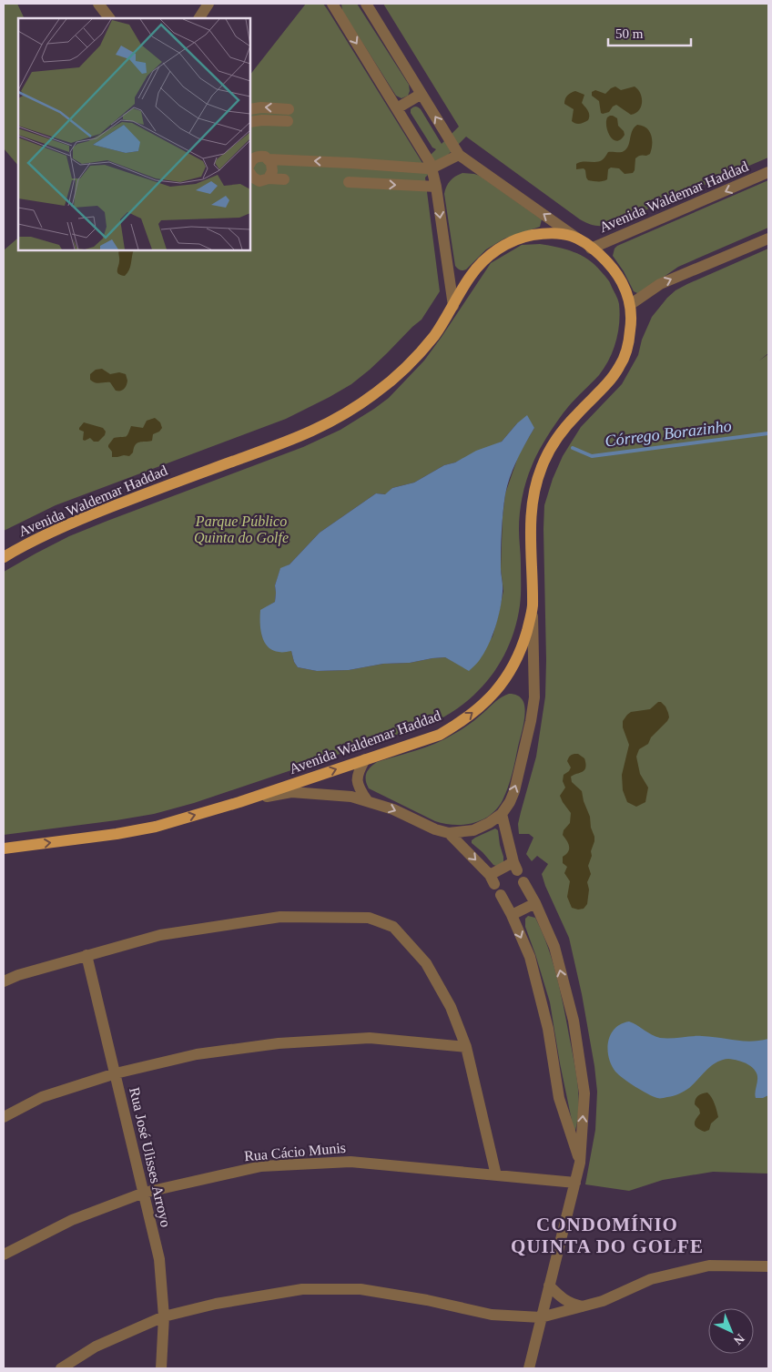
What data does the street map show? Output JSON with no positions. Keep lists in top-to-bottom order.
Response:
{
  "streets": {
    "main road": ["Avenida Waldemar Haddad"],
    "street": ["Rua Cácio Munis", "Rua José Ulisses Arroyo"]
  },
  "crossings": [
    ["Rua Cácio Munis", "Rua José Ulisses Arroyo"]
  ],
  "districts": ["CONDOMÍNIO QUINTA DO GOLFE"],
  "water": ["Córrego Borazinho"],
  "parks": ["Parque Público Quinta do Golfe"],
  "scale_bar": "50 m",
  "north": "bottom right"
}
